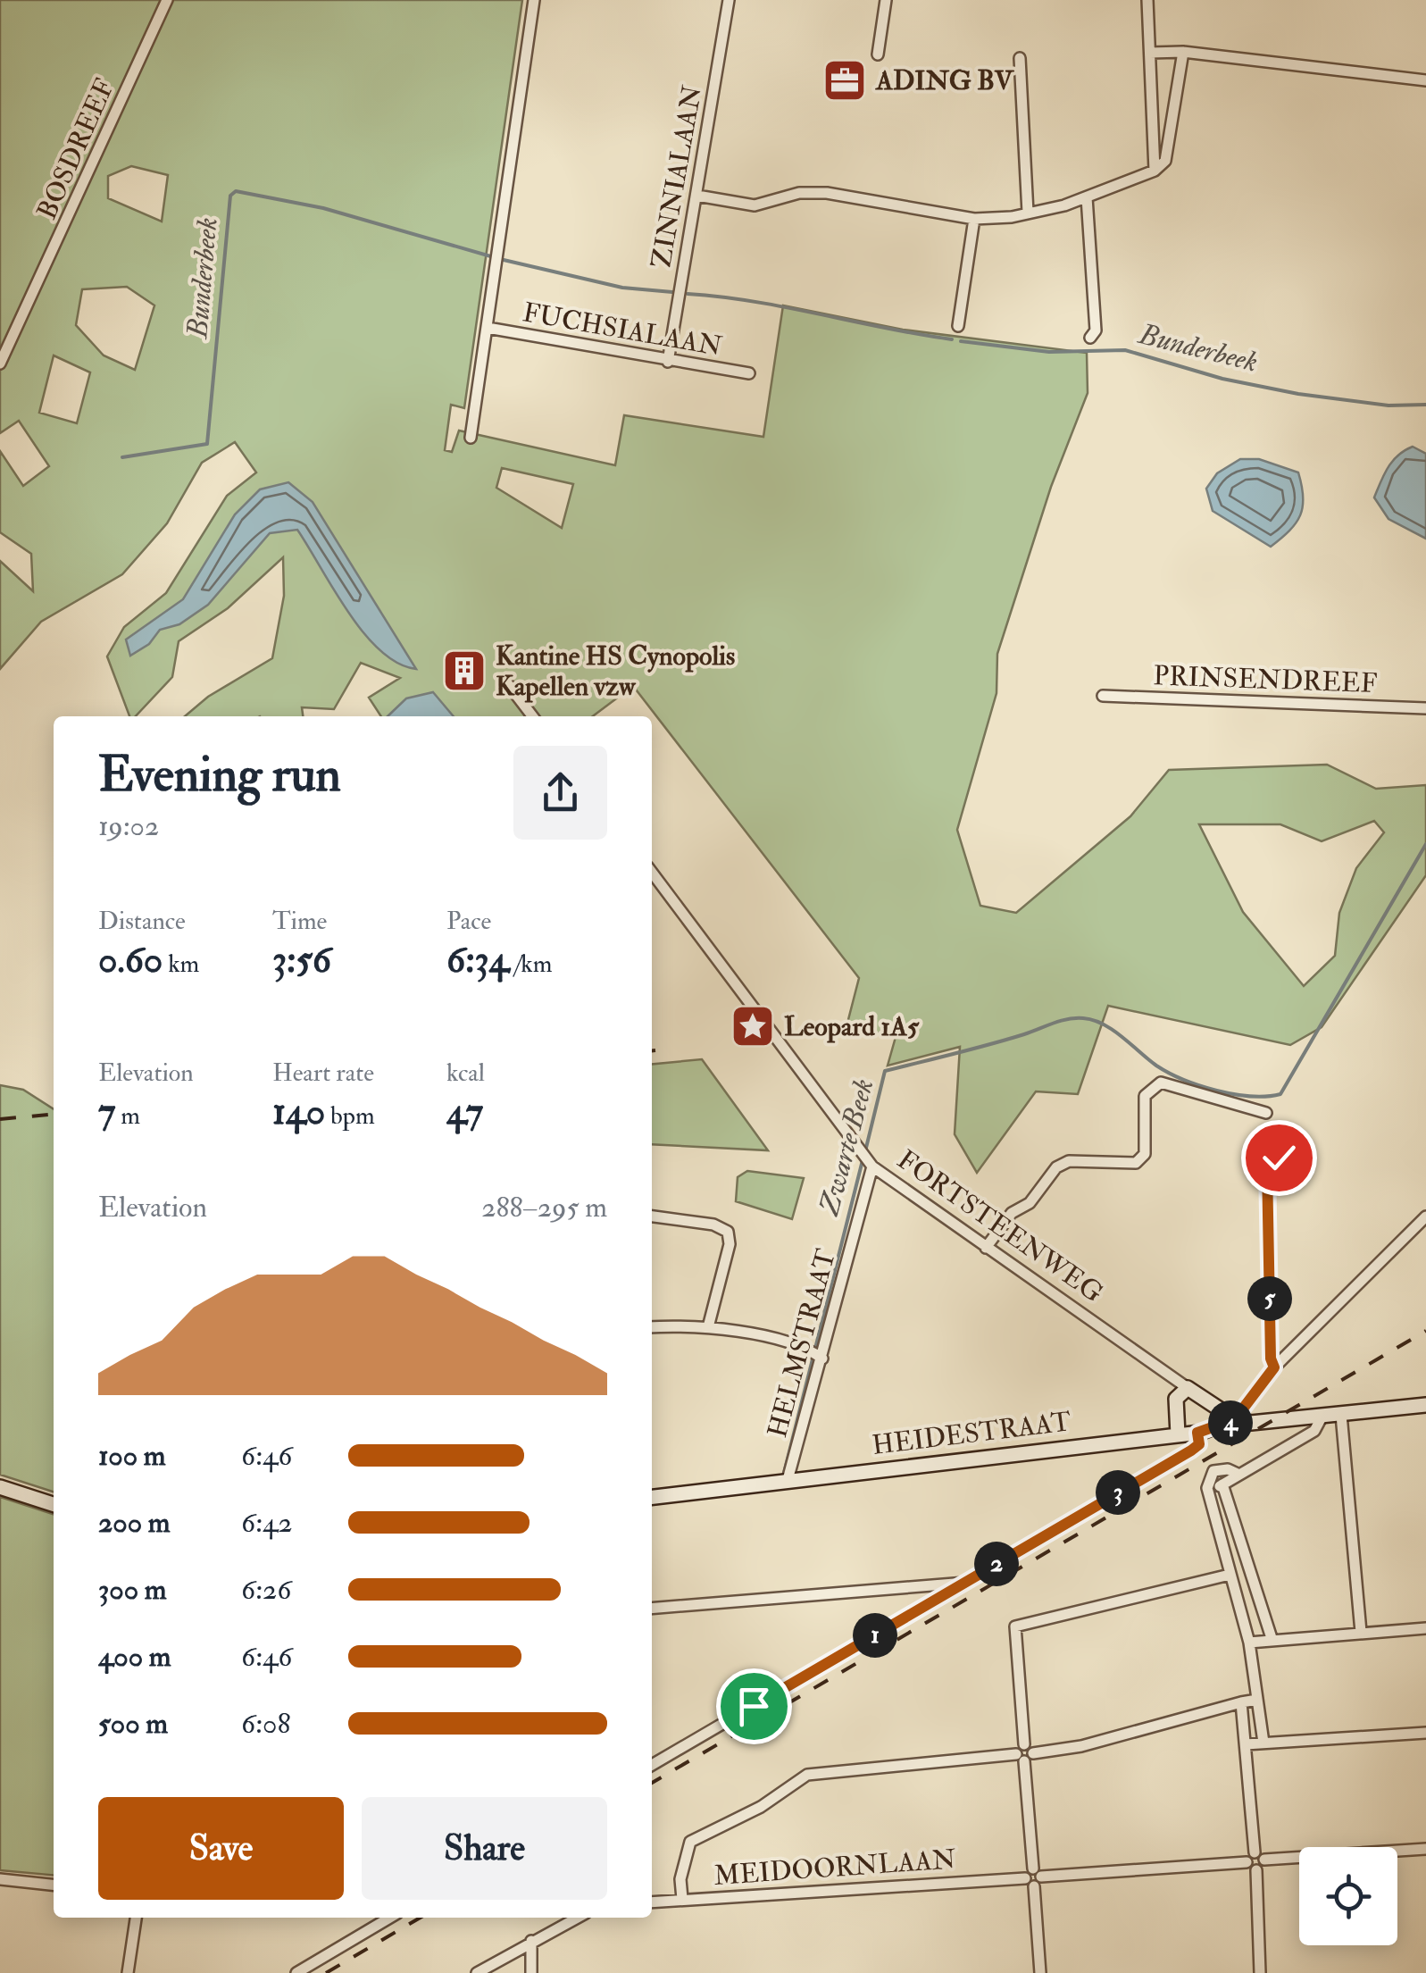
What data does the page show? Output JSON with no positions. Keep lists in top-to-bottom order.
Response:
{
  "streets": {
    "street": [
      "BOSDREEF",
      "ZINNIALAAN",
      "FUCHSIALAAN",
      "PRINSENDREEF",
      "FORTSTEENWEG",
      "HELMSTRAAT",
      "HEIDESTRAAT",
      "MEIDOORNLAAN"
    ]
  },
  "crossings": [
    ["ZINNIALAAN", "FUCHSIALAAN"],
    ["FORTSTEENWEG", "HELMSTRAAT"],
    ["FORTSTEENWEG", "HEIDESTRAAT"],
    ["HELMSTRAAT", "HEIDESTRAAT"]
  ],
  "water": ["Bunderbeek", "Zwarte Beek"],
  "places": {
    "office": ["ADING BV"],
    "building": ["Kantine HS Cynopolis Kapellen vzw"],
    "place": ["Leopard 1A5"]
  },
  "page": {
    "heading": ["Evening run", "19:02"],
    "stats": [
      ["Distance", "0.60 km"],
      ["Time", "3:56"],
      ["Pace", "6:34 /km"],
      ["Elevation", "7 m"],
      ["Heart rate", "140 bpm"],
      ["kcal", "47"]
    ],
    "chart": ["Elevation", "288–295 m"],
    "pins": [
      "5",
      "4",
      "3",
      "2",
      "1"
    ],
    "list": [
      {
        "name": "100 m",
        "note": "6:46"
      },
      {
        "name": "200 m",
        "note": "6:42"
      },
      {
        "name": "300 m",
        "note": "6:26"
      },
      {
        "name": "400 m",
        "note": "6:46"
      },
      {
        "name": "500 m",
        "note": "6:08"
      }
    ],
    "buttons": ["Save", "Share"]
  }
}
